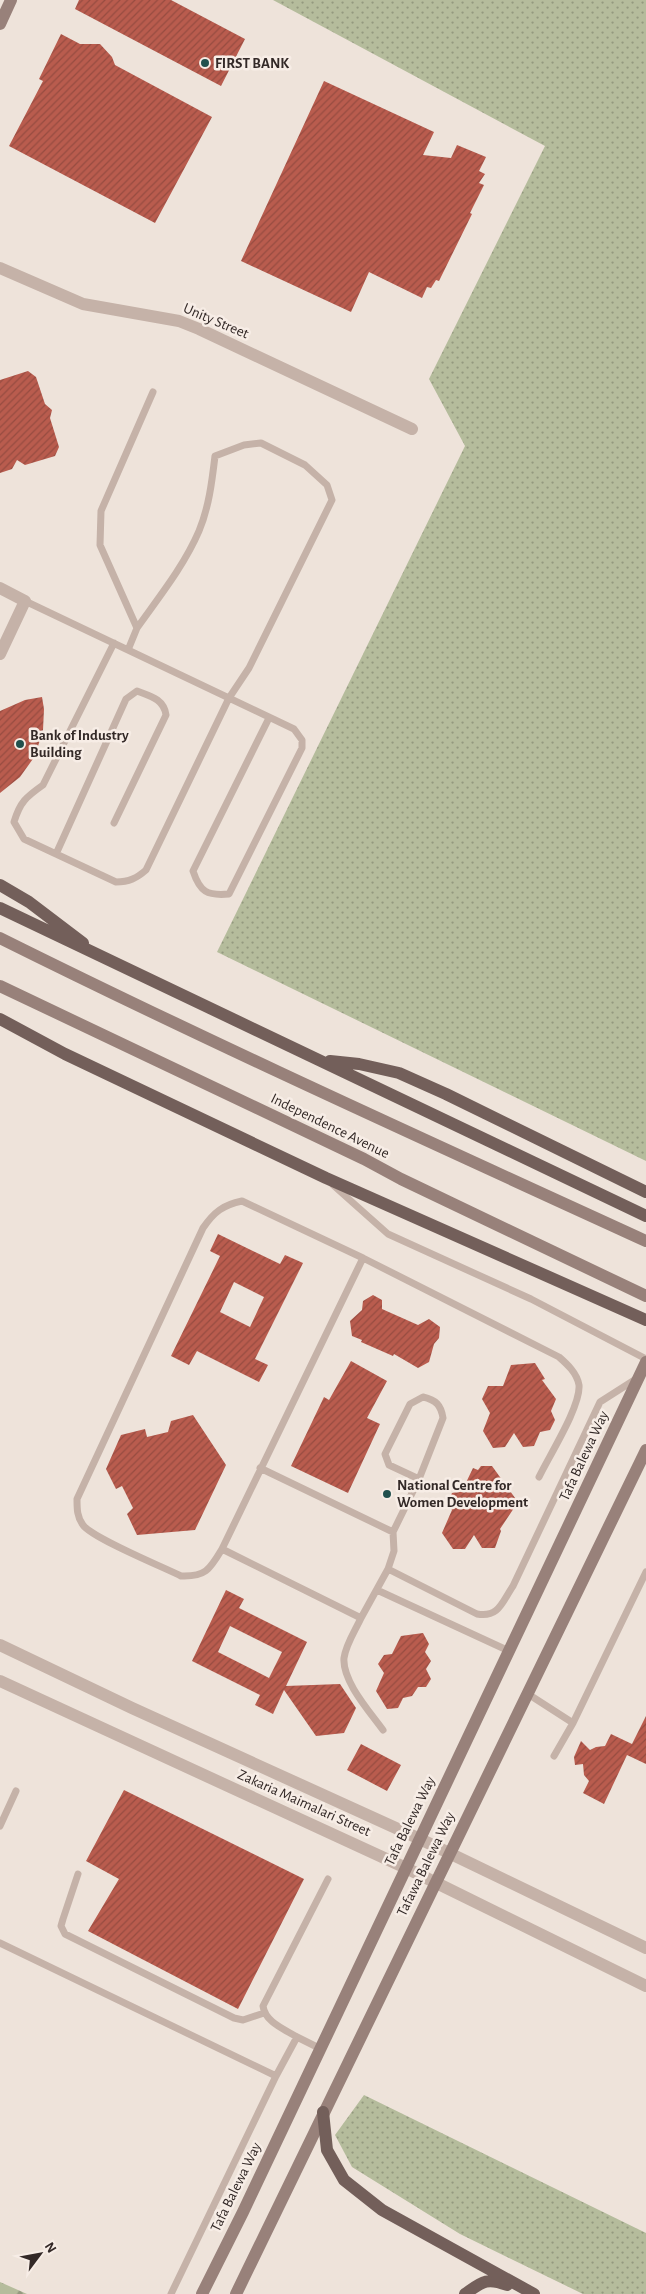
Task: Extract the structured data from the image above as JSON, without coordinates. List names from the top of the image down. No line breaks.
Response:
{"streets":{"main road":["Independence Avenue","Tafa Balewa Way","Tafawa Balewa Way"],"street":["Unity Street","Zakaria Maimalari Street"]},"crossings":[["Tafa Balewa Way","Zakaria Maimalari Street"],["Zakaria Maimalari Street","Tafawa Balewa Way"]],"places":["FIRST BANK","Bank of Industry Building","National Centre for Women Development"],"north":"top right"}
